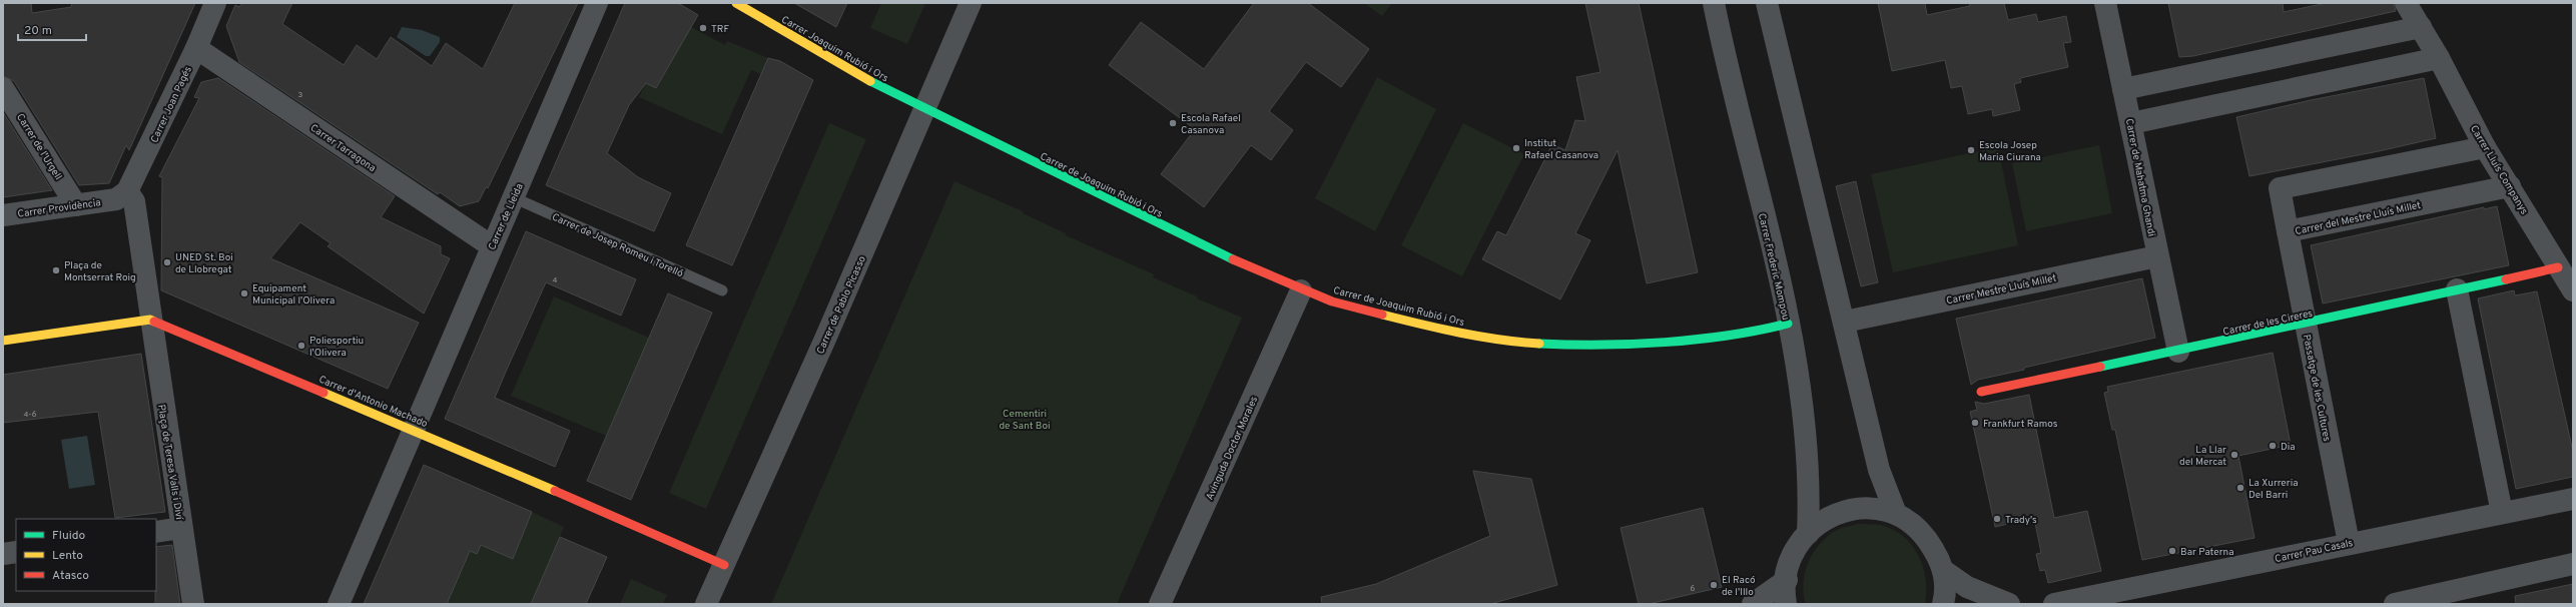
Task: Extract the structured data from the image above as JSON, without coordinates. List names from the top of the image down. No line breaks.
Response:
{"streets":{"street":["Carrer Joaquim Rubió i Ors","Carrer Joan Pagés","Carrer de l'Urgell","Carrer Tarragona","Carrer Lluís Companys","Carrer de Mahatma Ghandi","Carrer de Joaquim Rubió i Ors","Carrer Providència","Carrer de Lleida","Carrer del Mestre Lluís Millet","Carrer Frederic Mompou","Carrer Mestre Lluís Millet","Carrer de Pablo Picasso","Carrer de les Cireres","Passatge de les Cultures","Carrer d'Antonio Machado","Avinguda Doctor Morales","Plaça de Teresa Valls i Diví","Carrer Pau Casals"],"lane":["Carrer de Josep Romeu i Torelló"]},"crossings":[["Carrer Joaquim Rubió i Ors","Carrer de Joaquim Rubió i Ors"],["Carrer Joaquim Rubió i Ors","Carrer de Pablo Picasso"],["Carrer Joan Pagés","Carrer Tarragona"],["Carrer Joan Pagés","Carrer Providència"],["Carrer de l'Urgell","Carrer Providència"],["Carrer Tarragona","Carrer de Lleida"],["Carrer Lluís Companys","Carrer del Mestre Lluís Millet"],["Carrer Lluís Companys","Carrer de les Cireres"],["Carrer de Mahatma Ghandi","Carrer Mestre Lluís Millet"],["Carrer de Mahatma Ghandi","Carrer de les Cireres"],["Carrer de Joaquim Rubió i Ors","Carrer Frederic Mompou"],["Carrer de Joaquim Rubió i Ors","Carrer de Pablo Picasso"],["Carrer de Joaquim Rubió i Ors","Avinguda Doctor Morales"],["Carrer de Lleida","Carrer de Josep Romeu i Torelló"],["Carrer de Lleida","Carrer d'Antonio Machado"],["Carrer del Mestre Lluís Millet","Passatge de les Cultures"],["Carrer de Pablo Picasso","Carrer d'Antonio Machado"],["Carrer de les Cireres","Passatge de les Cultures"],["Passatge de les Cultures","Carrer Pau Casals"],["Carrer d'Antonio Machado","Plaça de Teresa Valls i Diví"]],"parks":["Cementiri de Sant Boi"],"places":["TRF","Escola Rafael Casanova","Institut Rafael Casanova","Escola Josep Maria Ciurana","UNED St. Boi de Llobregat","Plaça de Montserrat Roig","Equipament Municipal l'Olivera","Poliesportiu l'Olivera","Frankfurt Ramos","Dia","La Llar del Mercat","La Xurreria Del Barri","Trady's","Bar Paterna","El Racó de l'Illo"],"house_numbers":["3","4","4-6","6"],"legend":["Fluido","Lento","Atasco"],"scale_bar":"20 m"}
